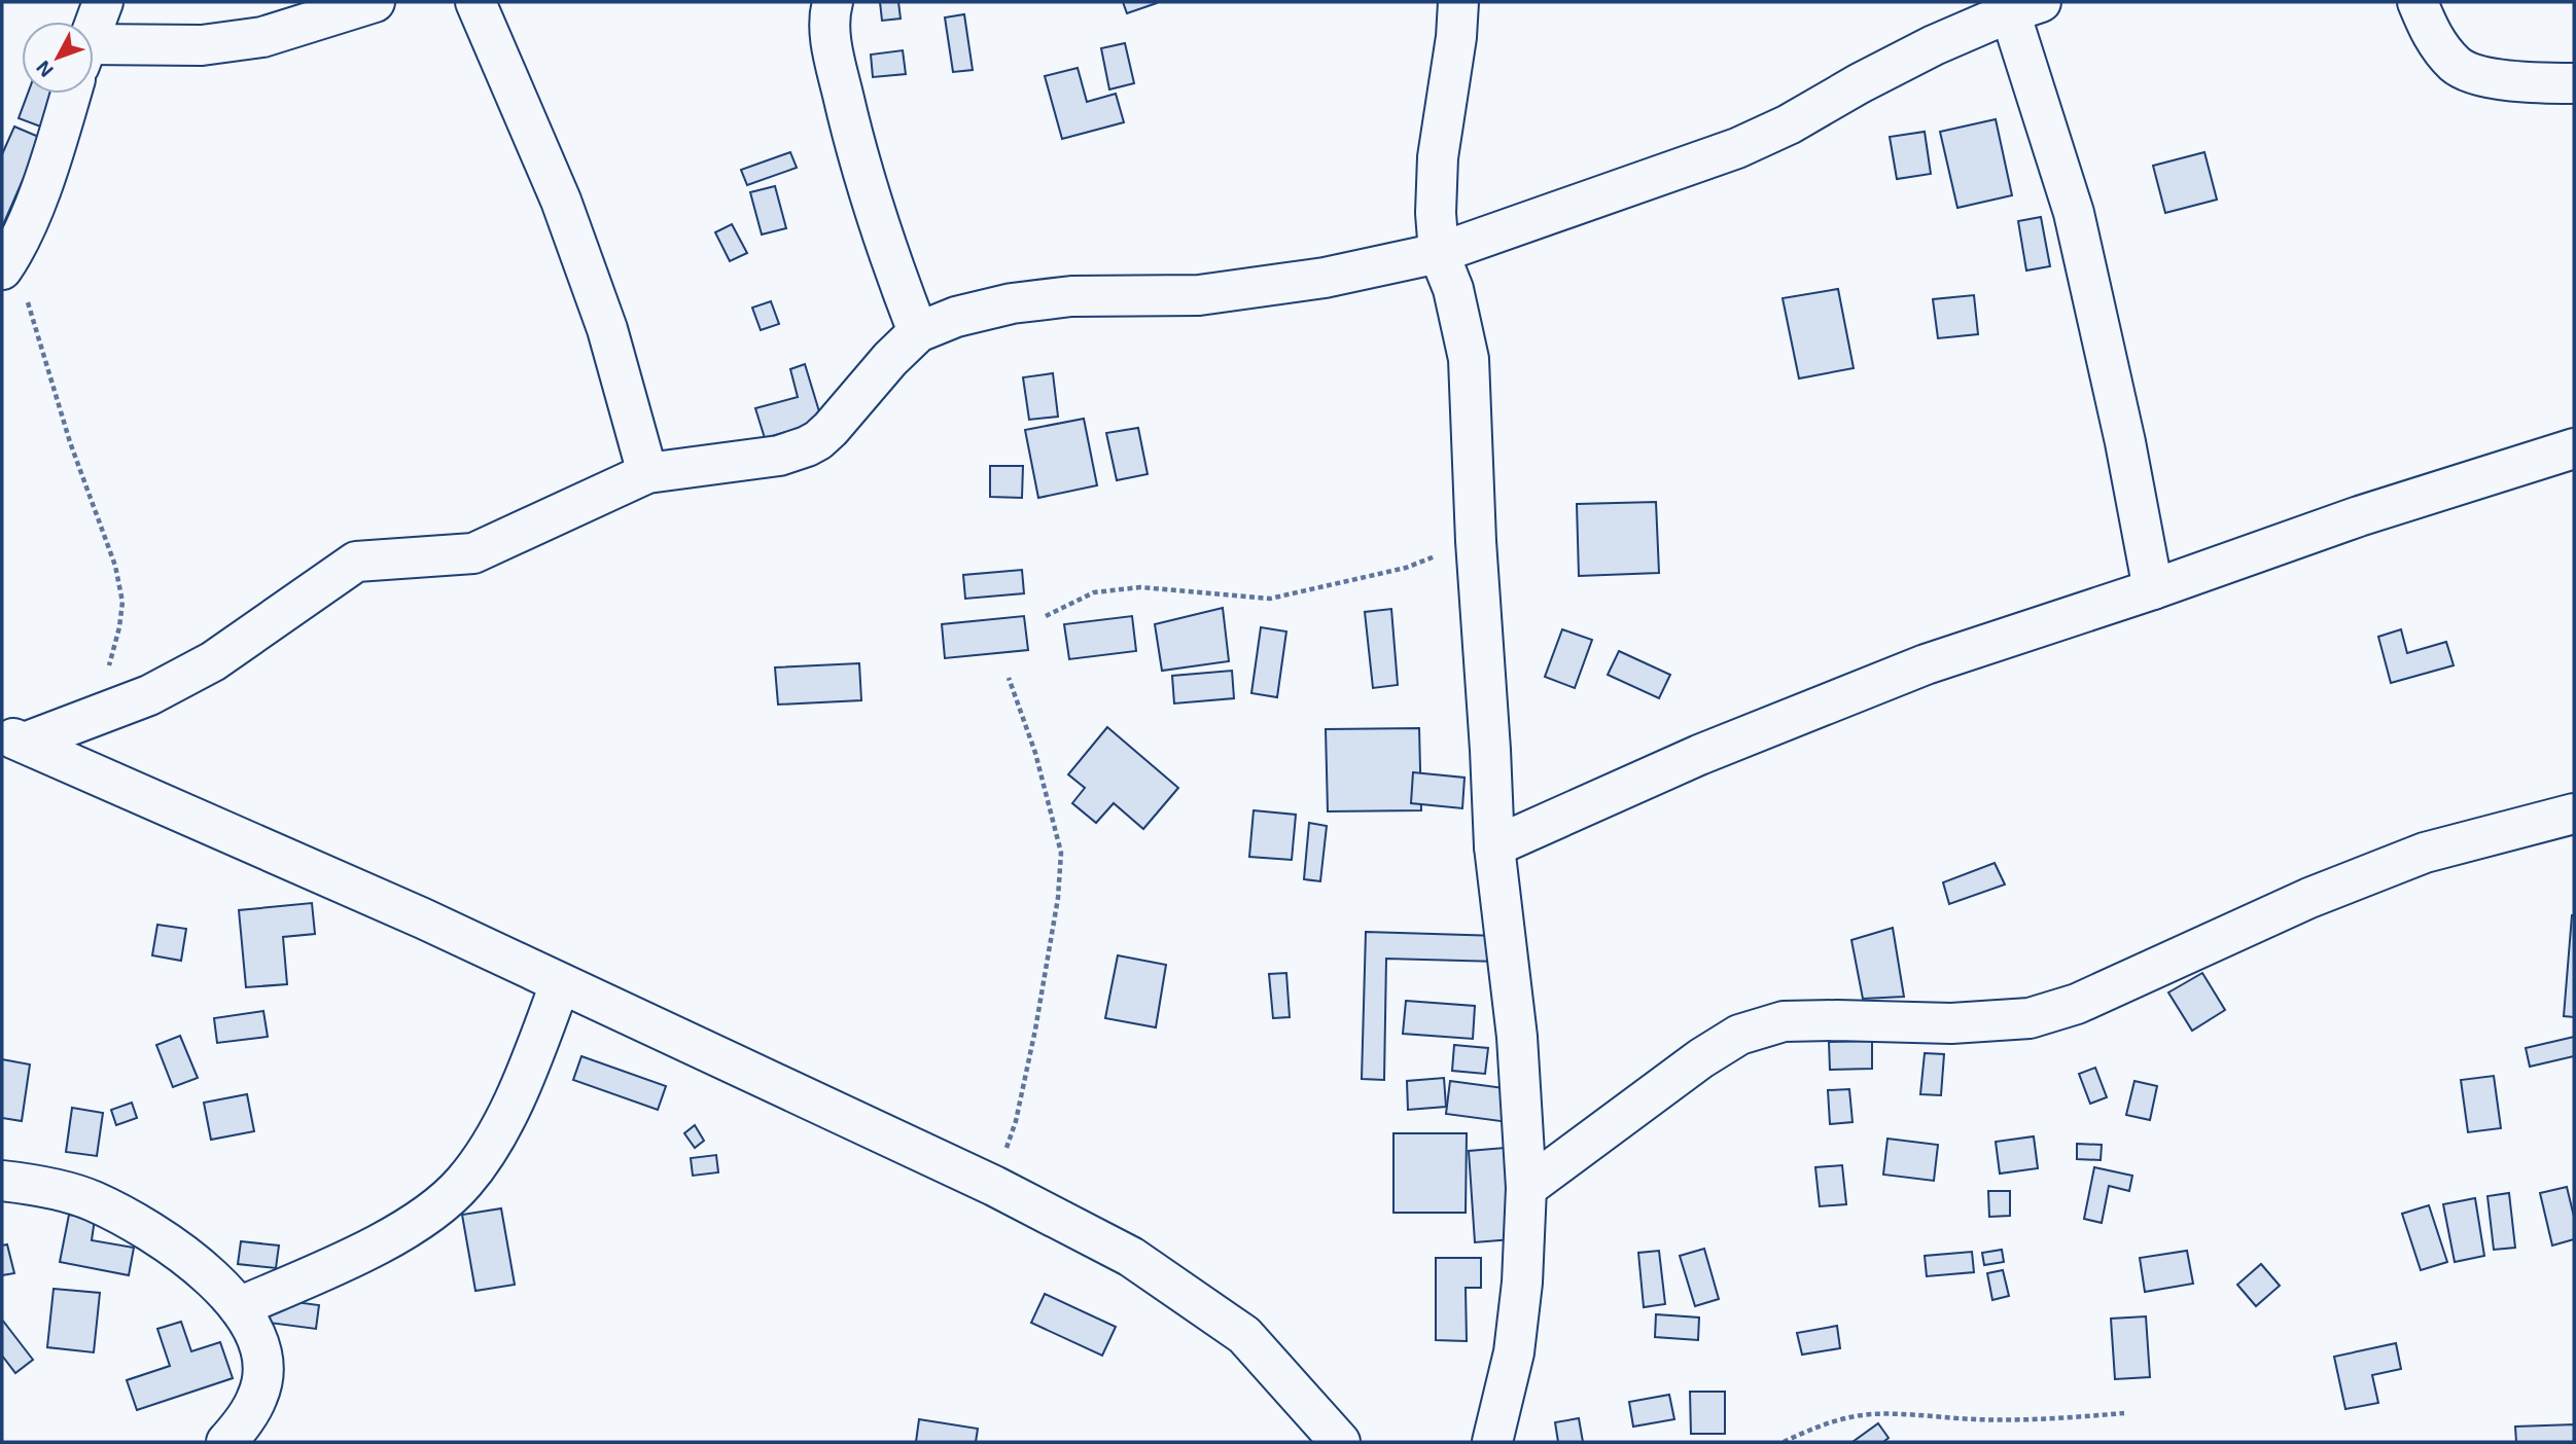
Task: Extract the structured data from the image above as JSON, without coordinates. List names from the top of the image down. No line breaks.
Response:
{"north":"bottom left"}
